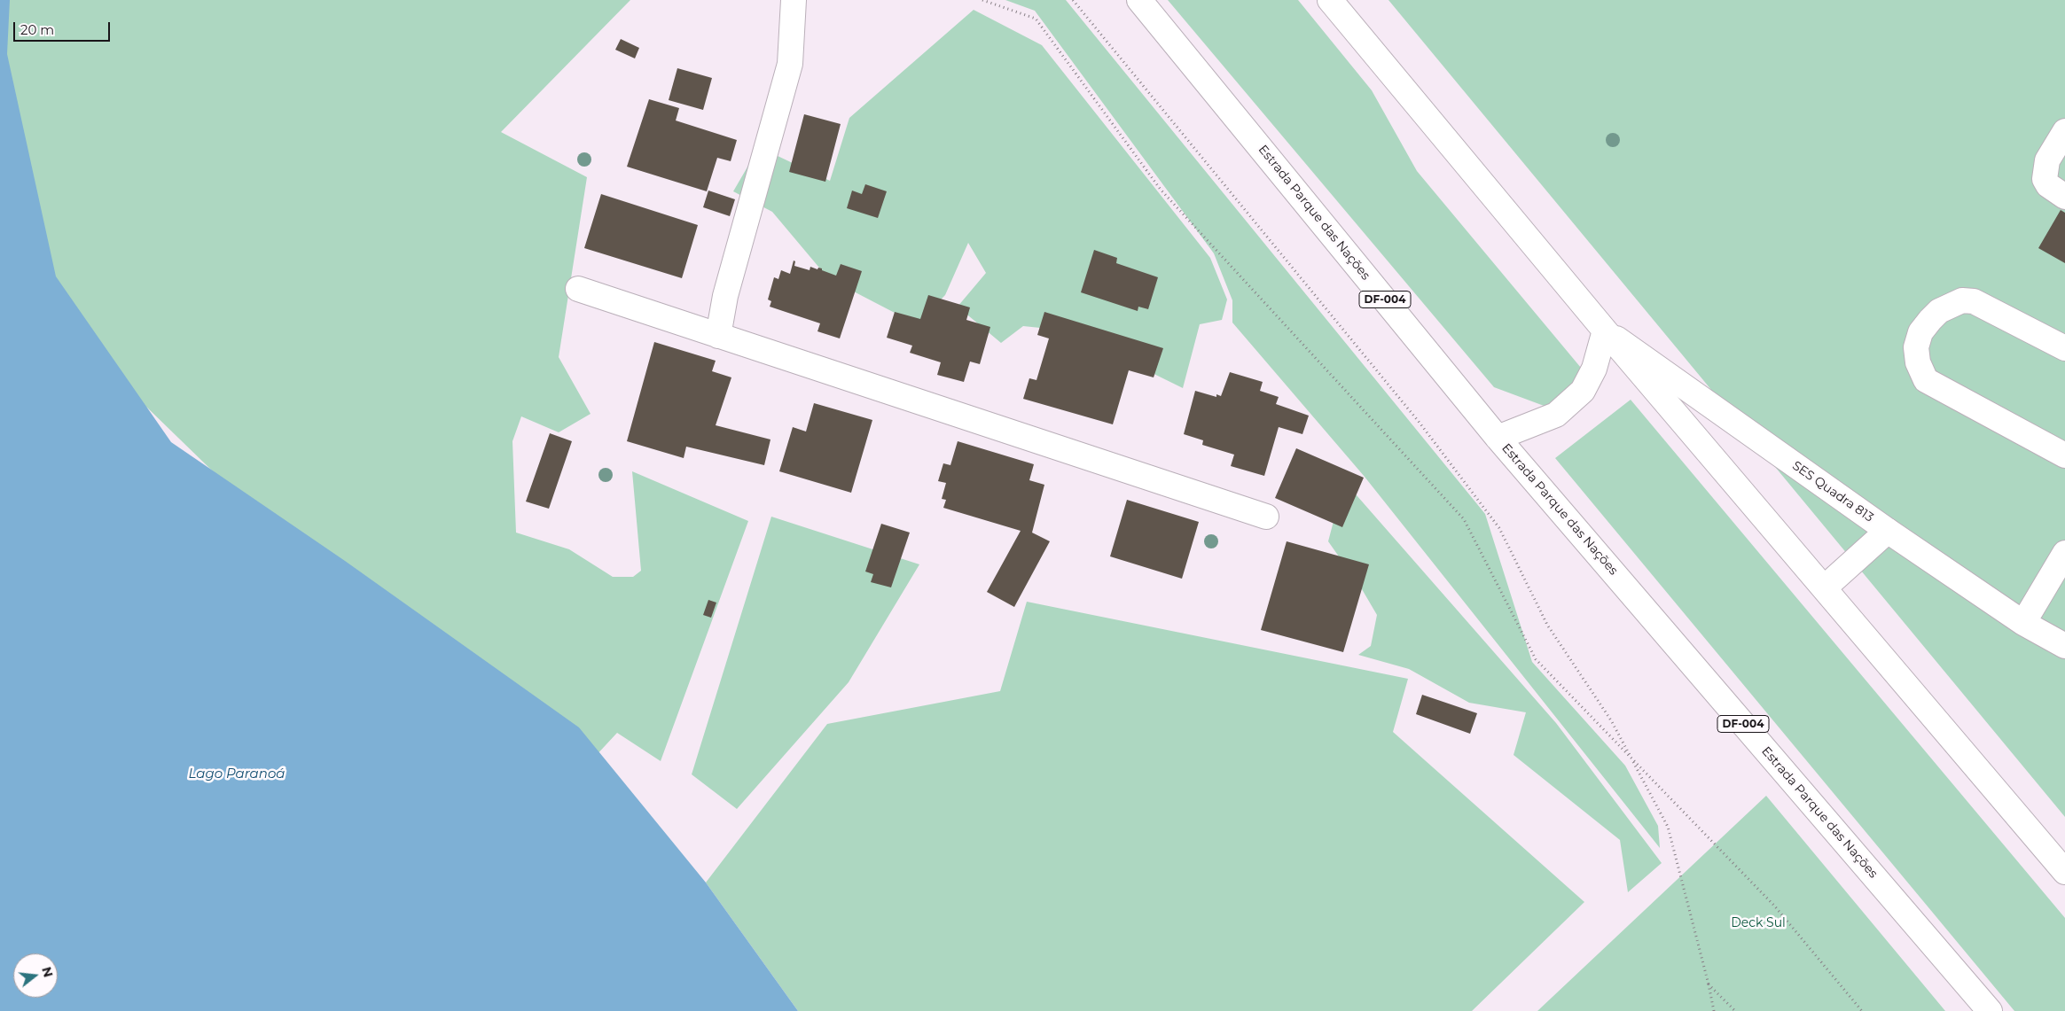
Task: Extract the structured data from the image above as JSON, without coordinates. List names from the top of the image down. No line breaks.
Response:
{"streets":{"main road":["Estrada Parque das Nações","DF-004","SES Quadra 813"]},"water":["Lago Paranoá"],"parks":["Deck Sul"],"scale_bar":"20 m","north":"right"}
